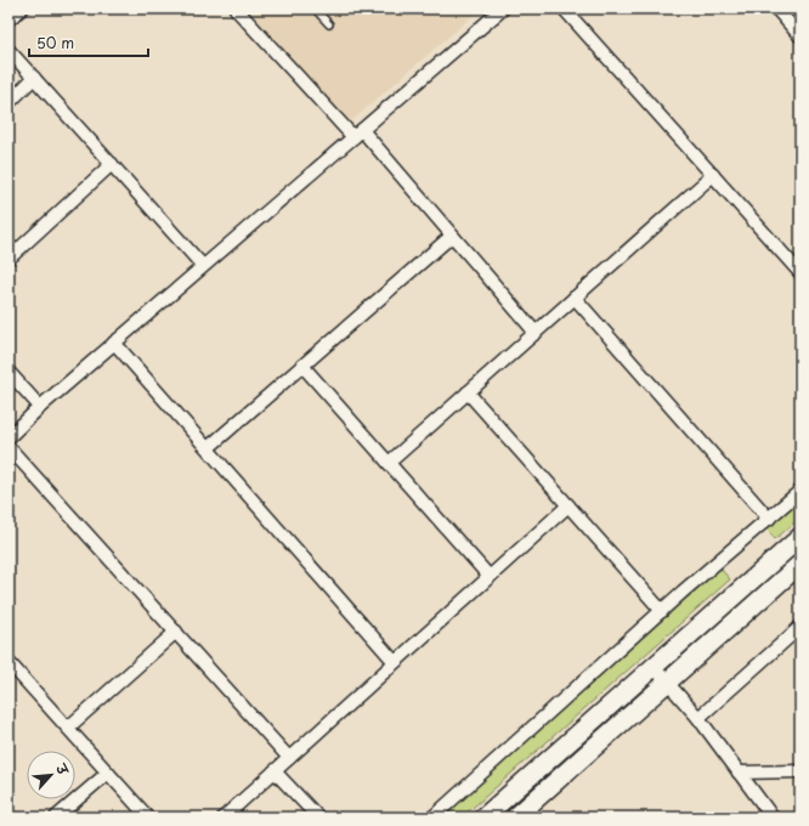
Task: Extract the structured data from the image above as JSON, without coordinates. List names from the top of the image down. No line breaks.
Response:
{"scale_bar":"50 m","north":"top right"}
